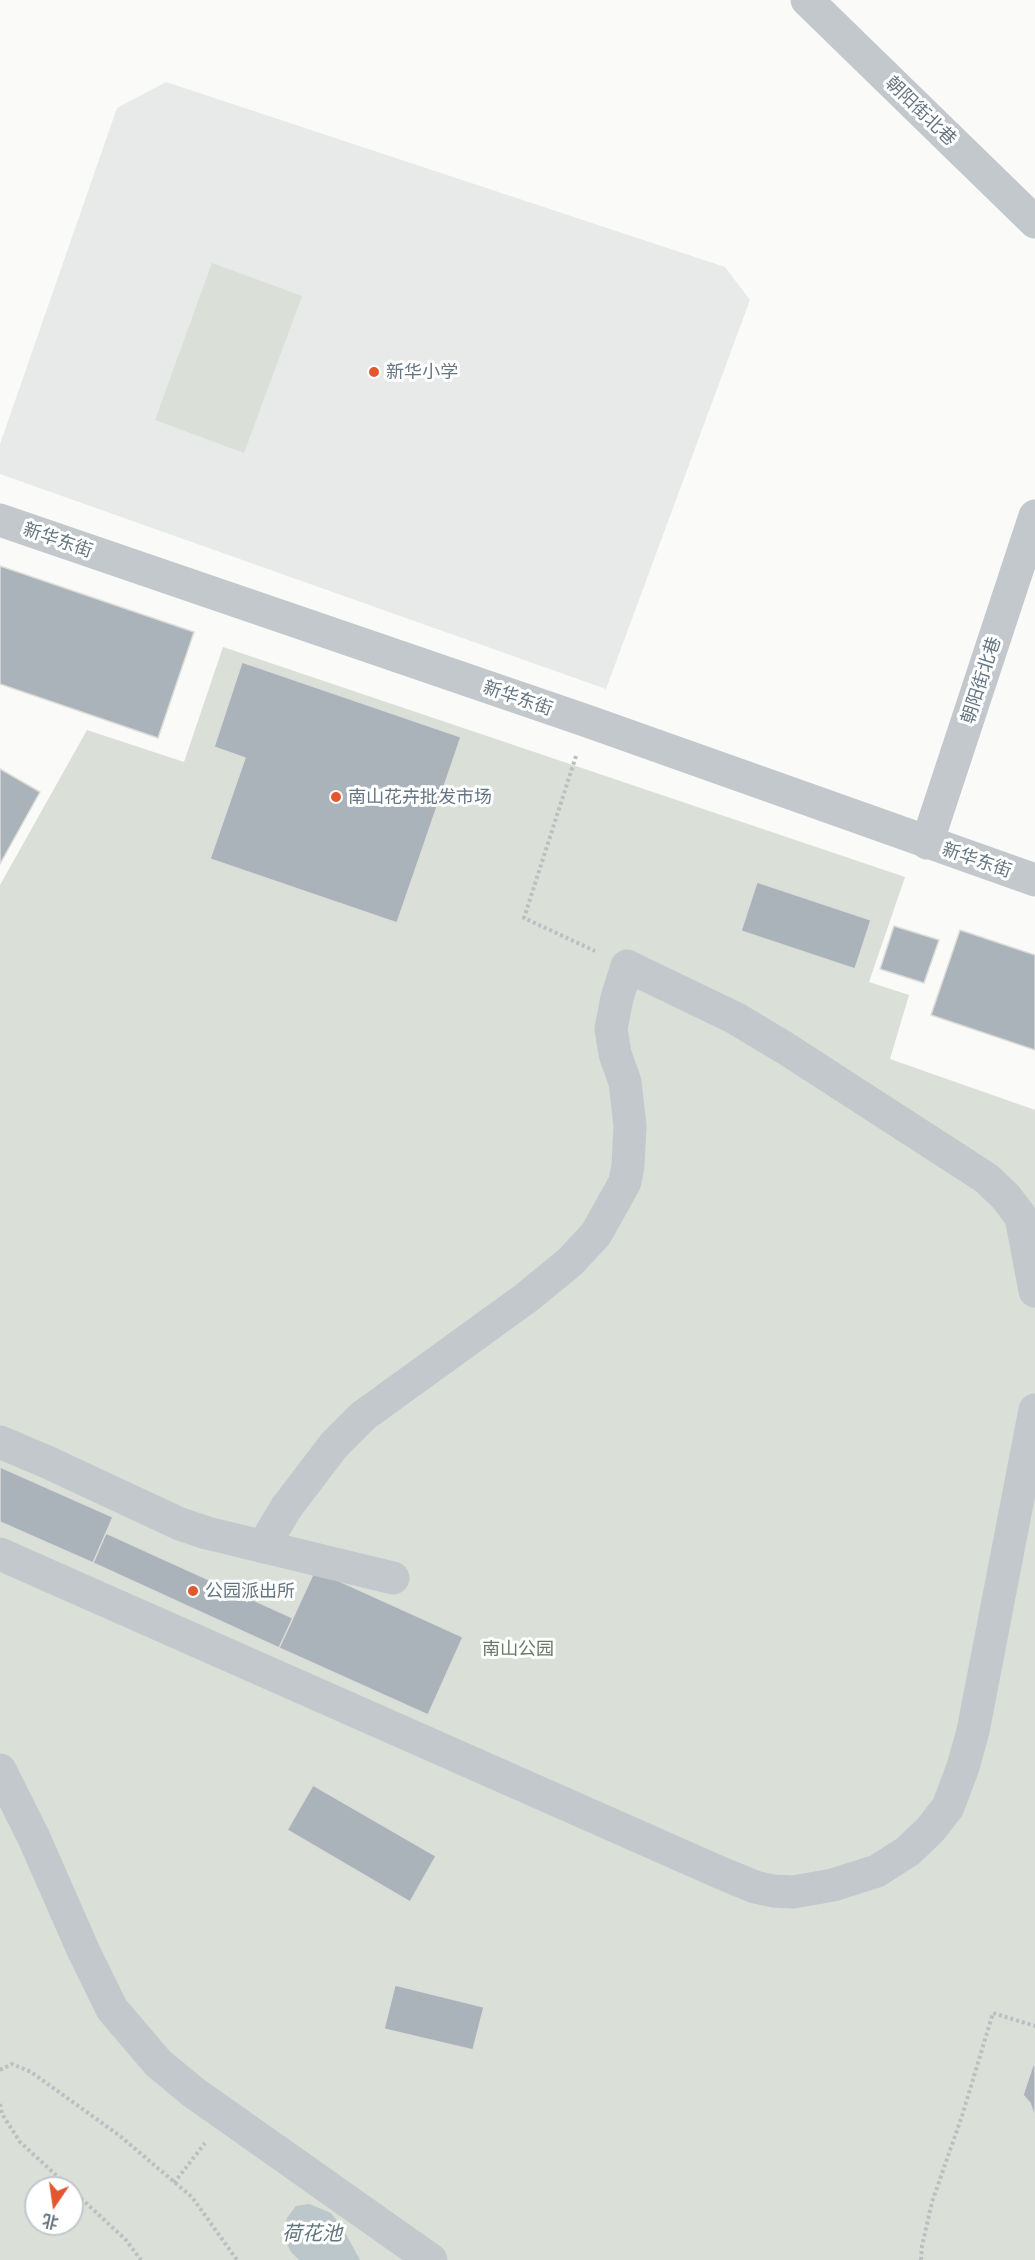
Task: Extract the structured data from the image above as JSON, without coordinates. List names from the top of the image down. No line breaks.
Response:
{"streets":{"street":["朝阳街北巷","新华东街"]},"crossings":[["朝阳街北巷","新华东街"]],"water":["荷花池"],"parks":["南山公园"],"places":["新华小学","南山花卉批发市场","公园派出所"],"north":"bottom"}
